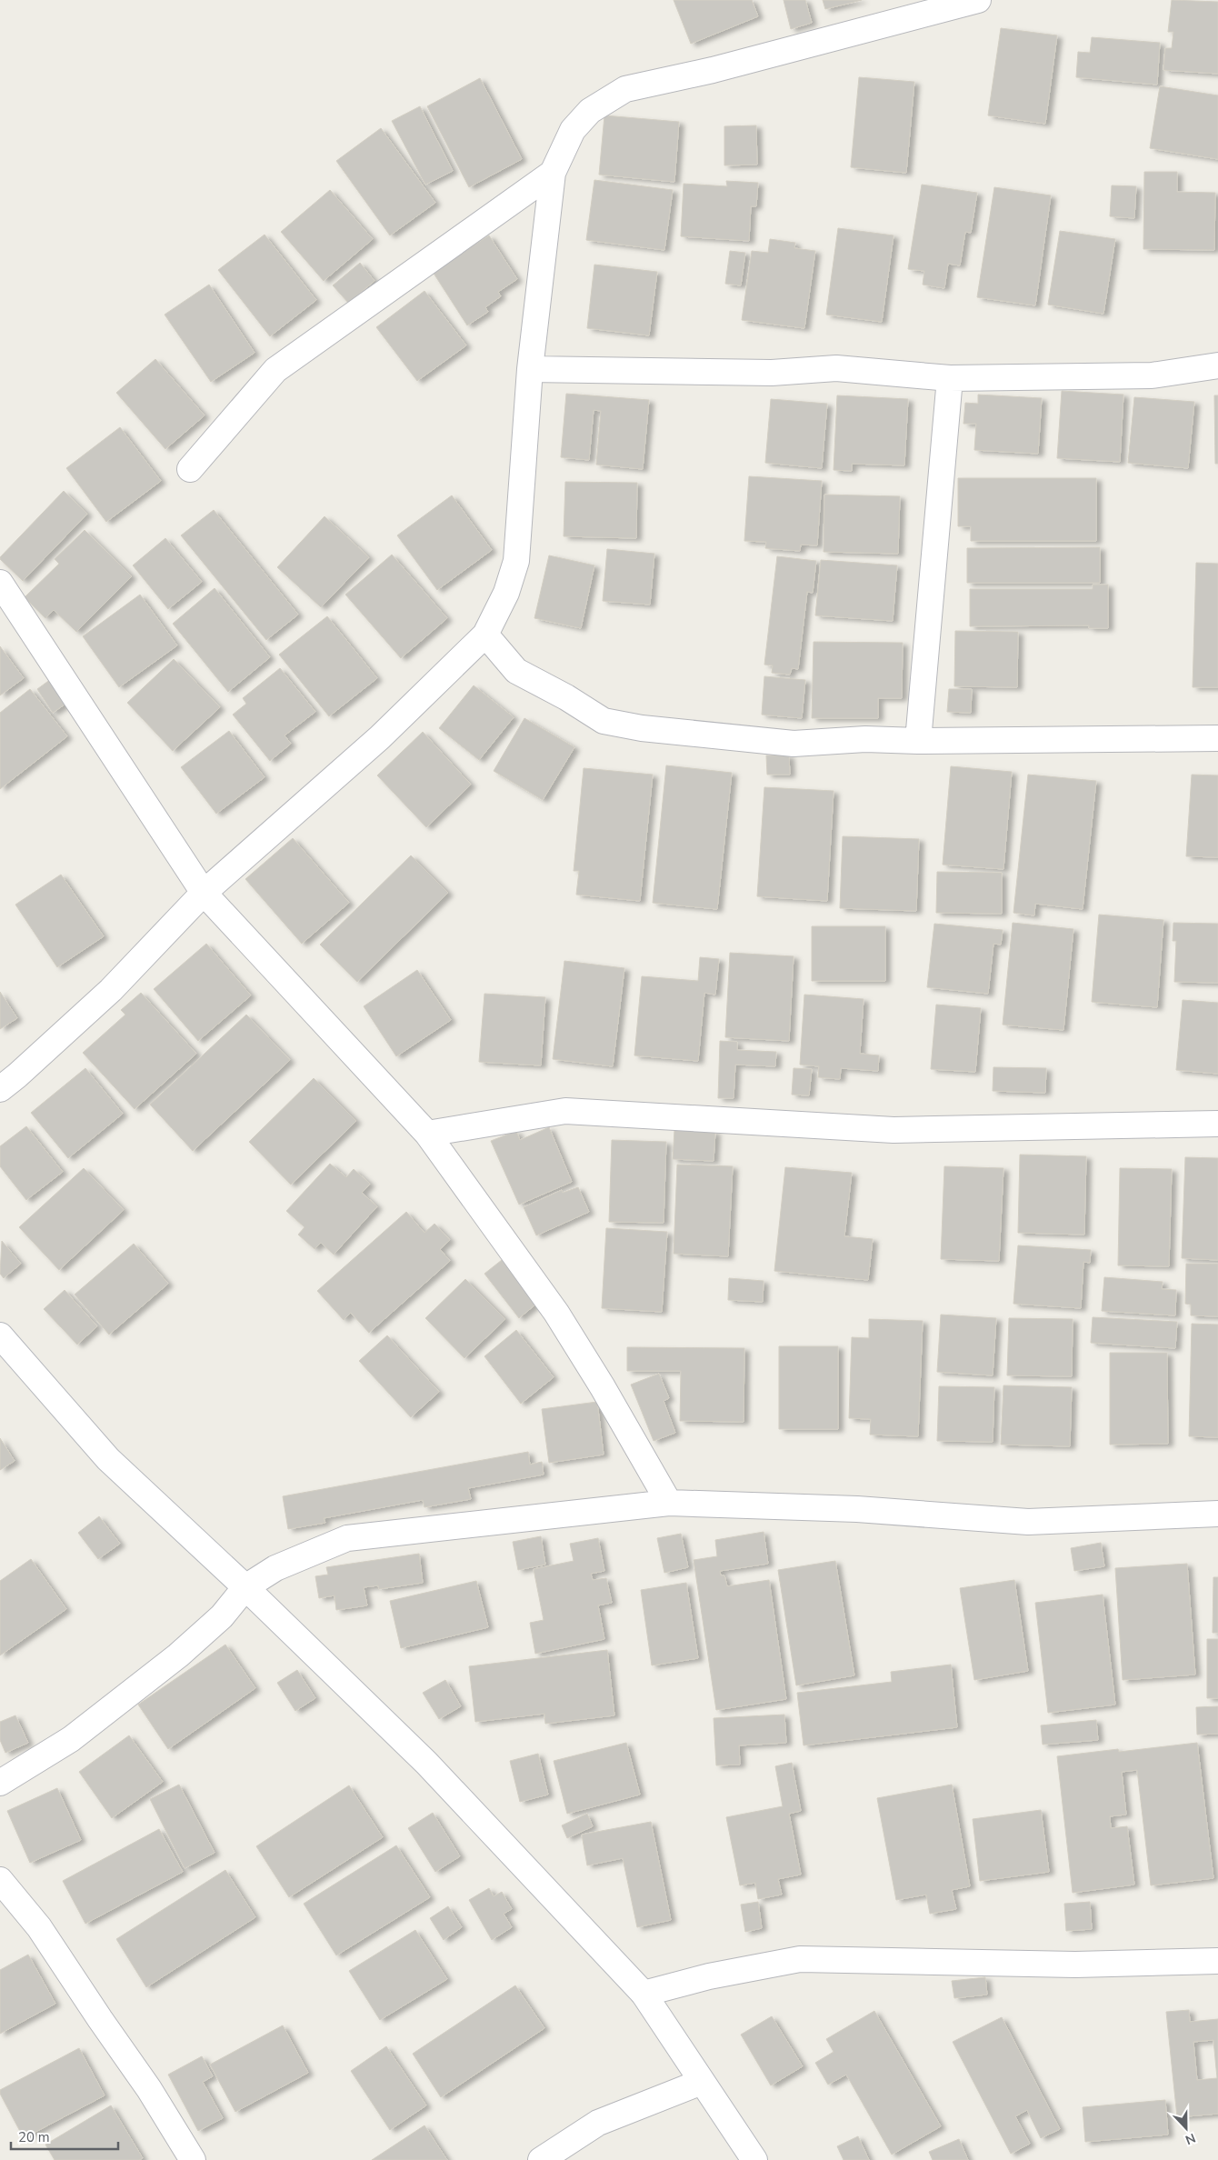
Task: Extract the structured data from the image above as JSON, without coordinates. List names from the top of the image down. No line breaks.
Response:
{"scale_bar":"20 m","north":"bottom"}
